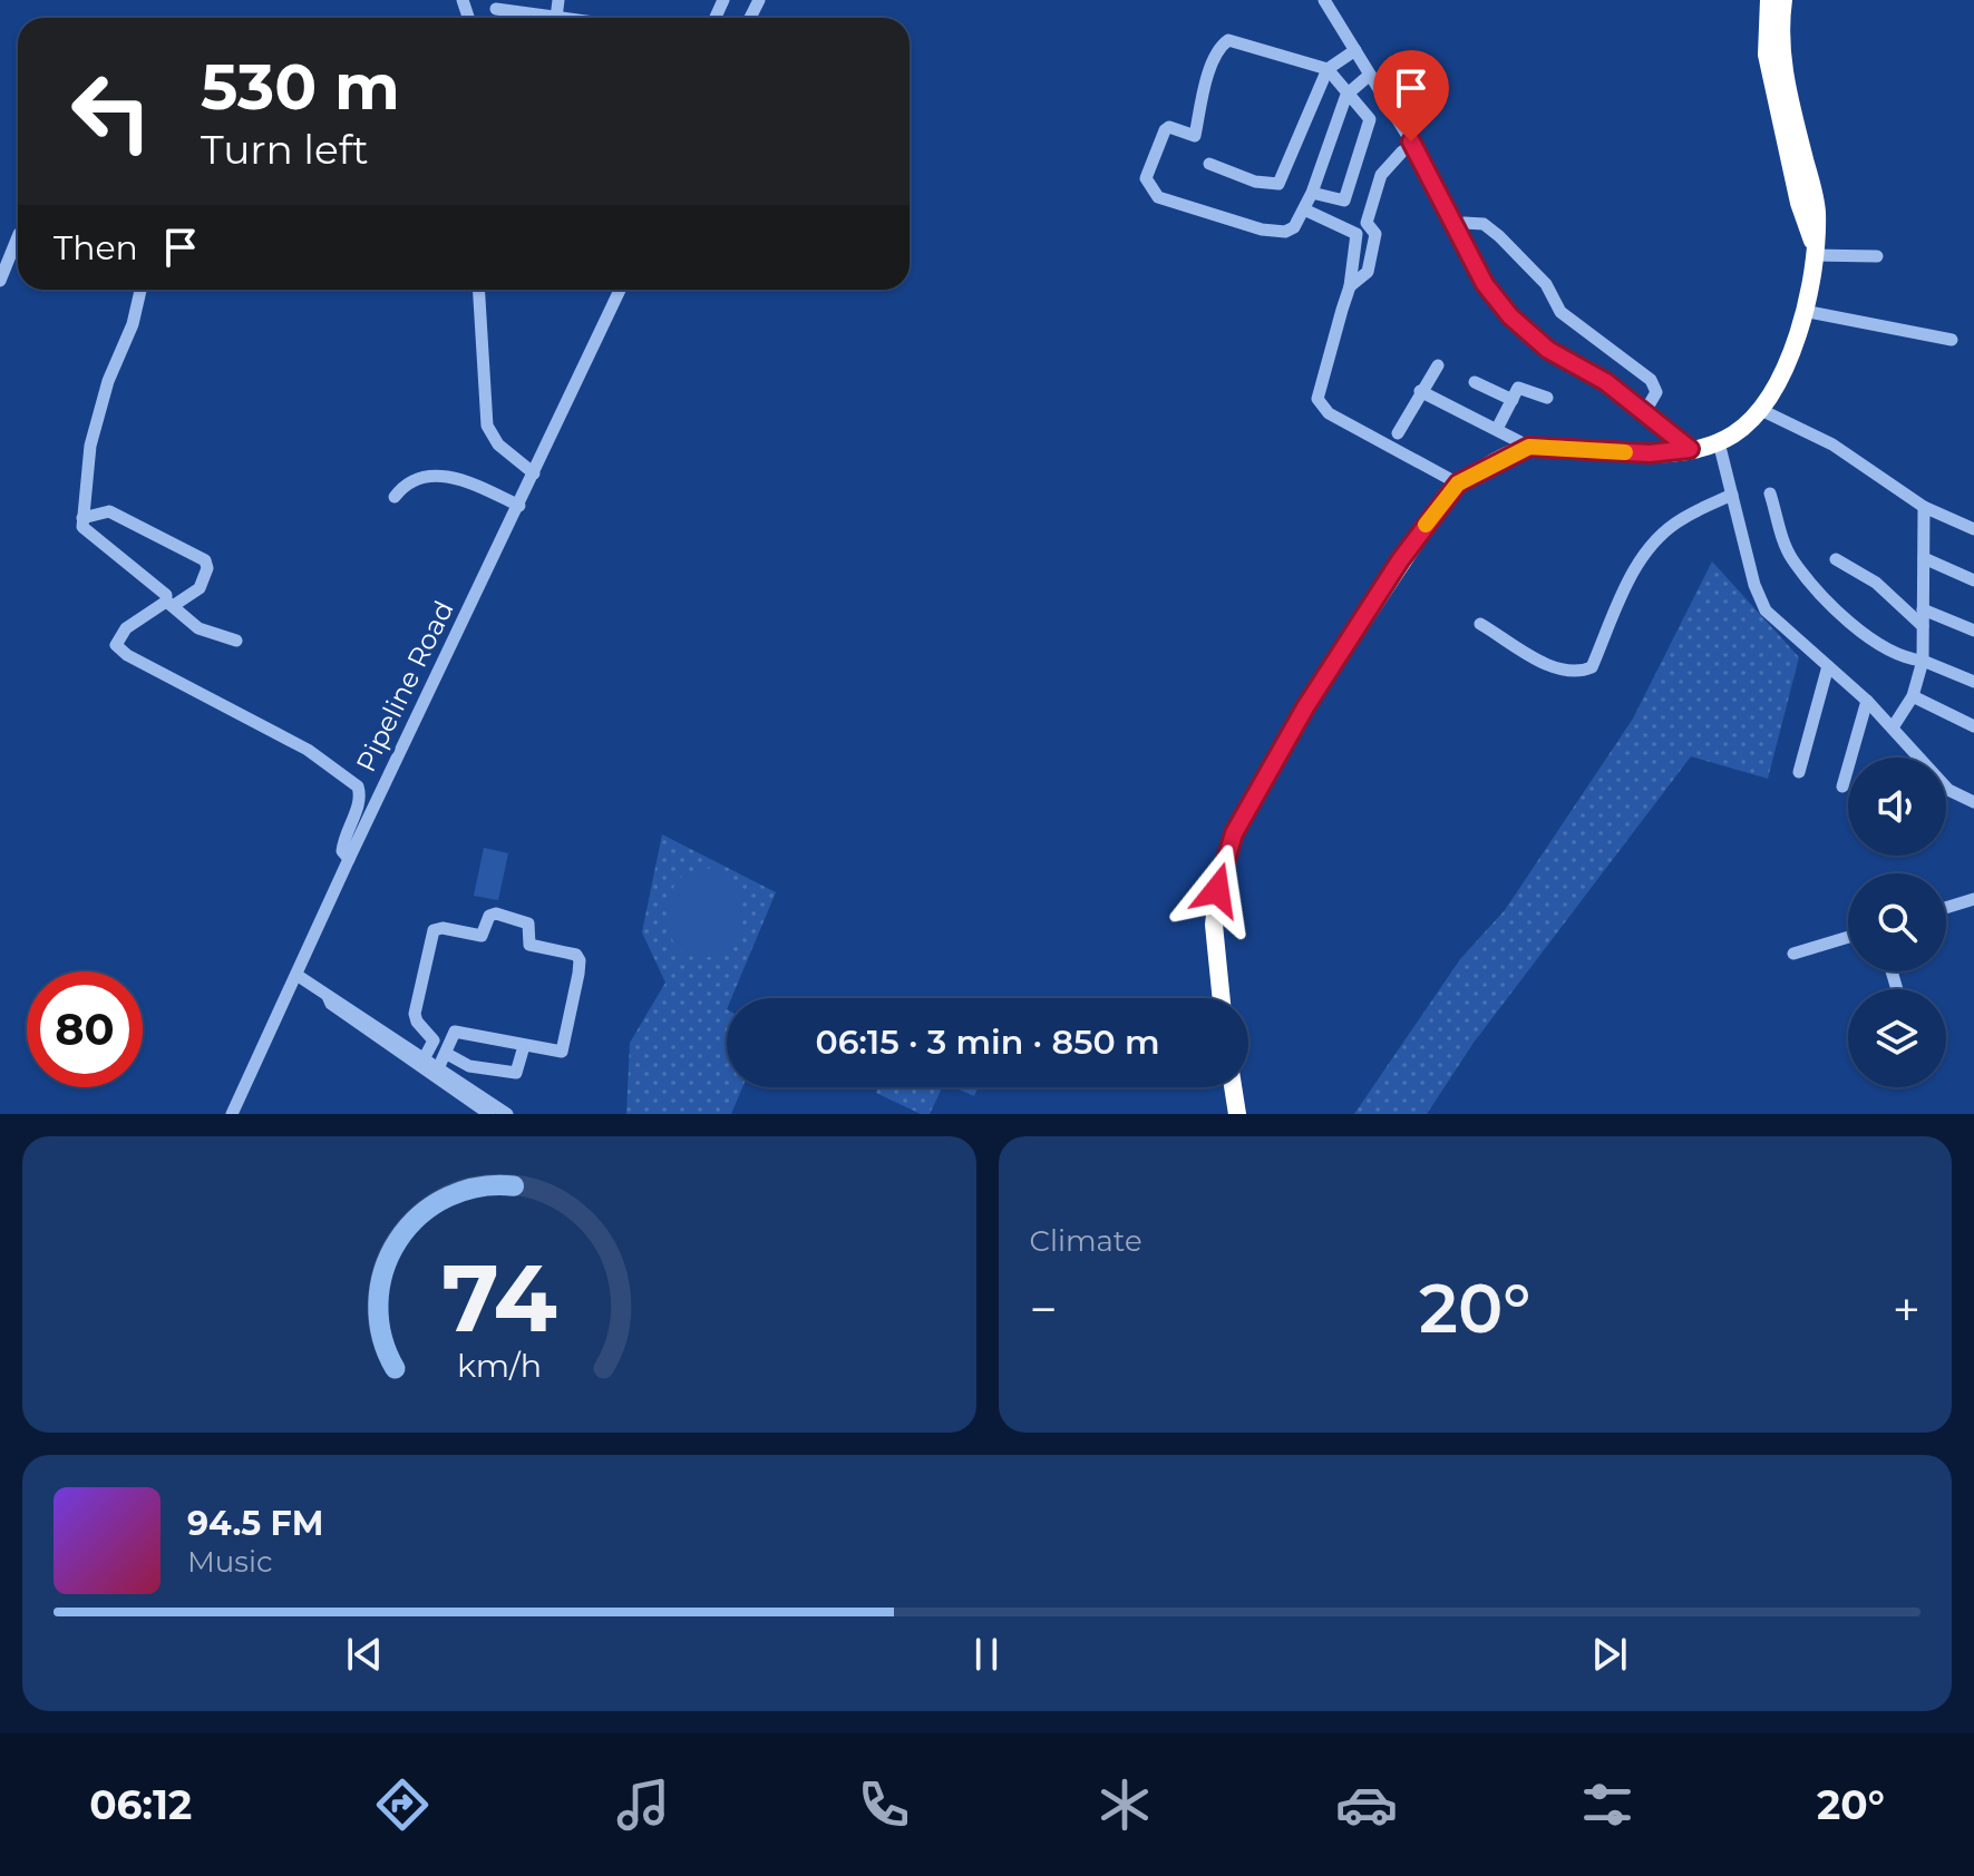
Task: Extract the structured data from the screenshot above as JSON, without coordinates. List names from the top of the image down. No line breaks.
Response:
{"streets":{"street":["Pipeline Road"]},"page":{"turn":["530 m","Turn left"],"then":"Then","limit":"80","trip":"06:15 · 3 min · 850 m","tile":"Climate","heat":["−","20°","+"],"song":["94.5 FM","Music"],"tabs":["06:12","20°"],"gauge":["74","km/h"]}}
